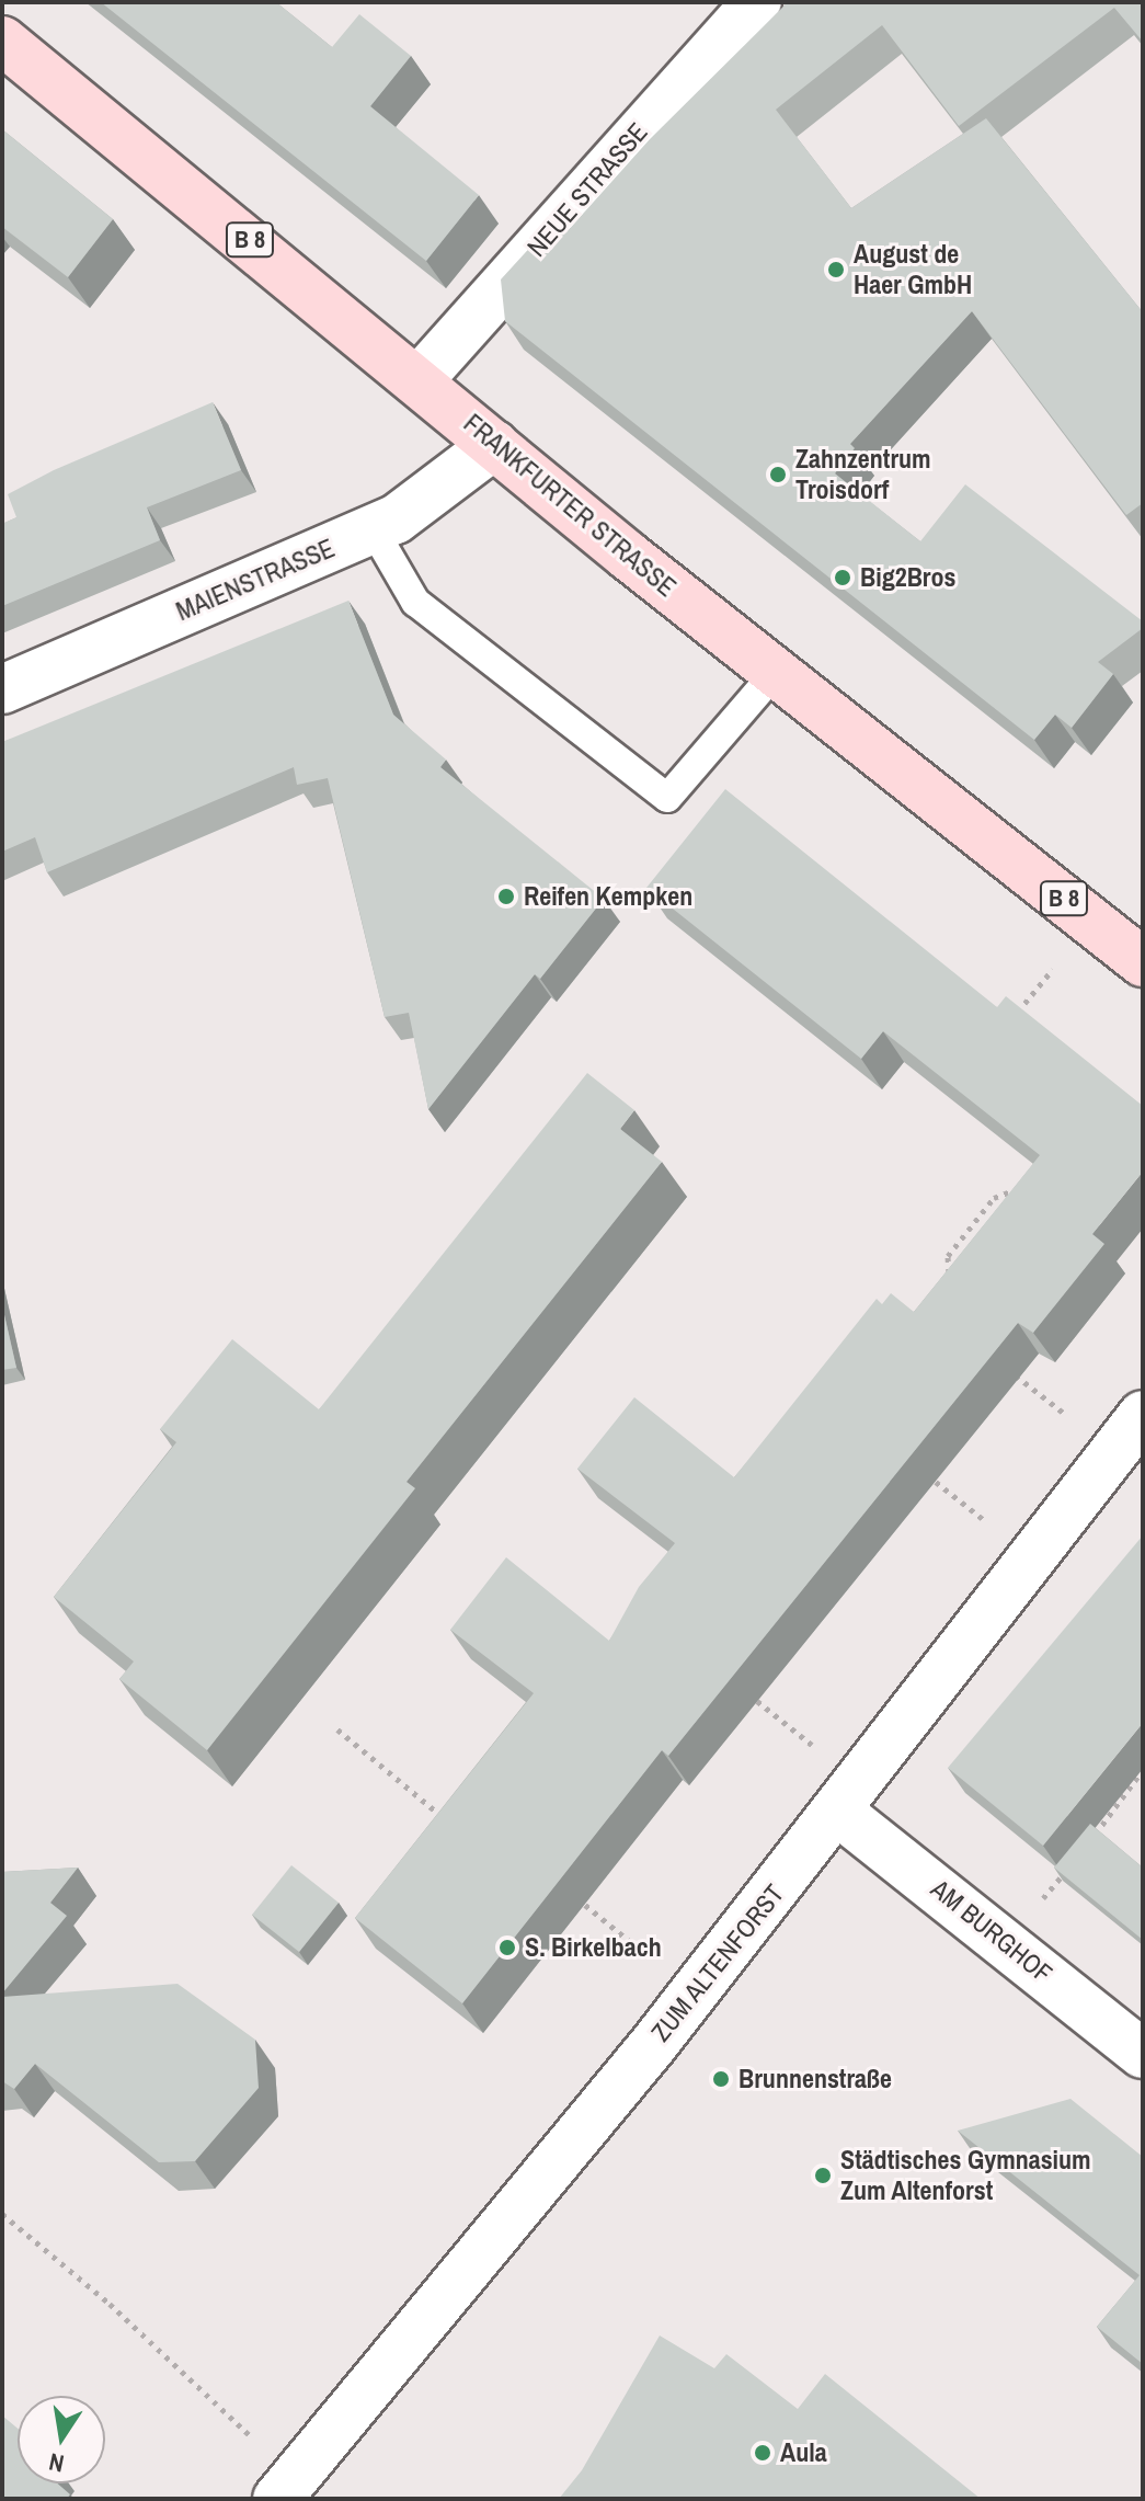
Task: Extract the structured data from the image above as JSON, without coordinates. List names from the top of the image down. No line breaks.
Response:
{"streets":{"main road":["B 8","FRANKFURTER STRASSE"],"street":["NEUE STRASSE","MAIENSTRASSE","AM BURGHOF","ZUM ALTENFORST"]},"crossings":[["NEUE STRASSE","FRANKFURTER STRASSE"],["FRANKFURTER STRASSE","MAIENSTRASSE"],["AM BURGHOF","ZUM ALTENFORST"]],"places":["August de Haer GmbH","Zahnzentrum Troisdorf","Big2Bros","Reifen Kempken","S. Birkelbach","Brunnenstraße","Städtisches Gymnasium Zum Altenforst","Aula"],"north":"bottom"}
